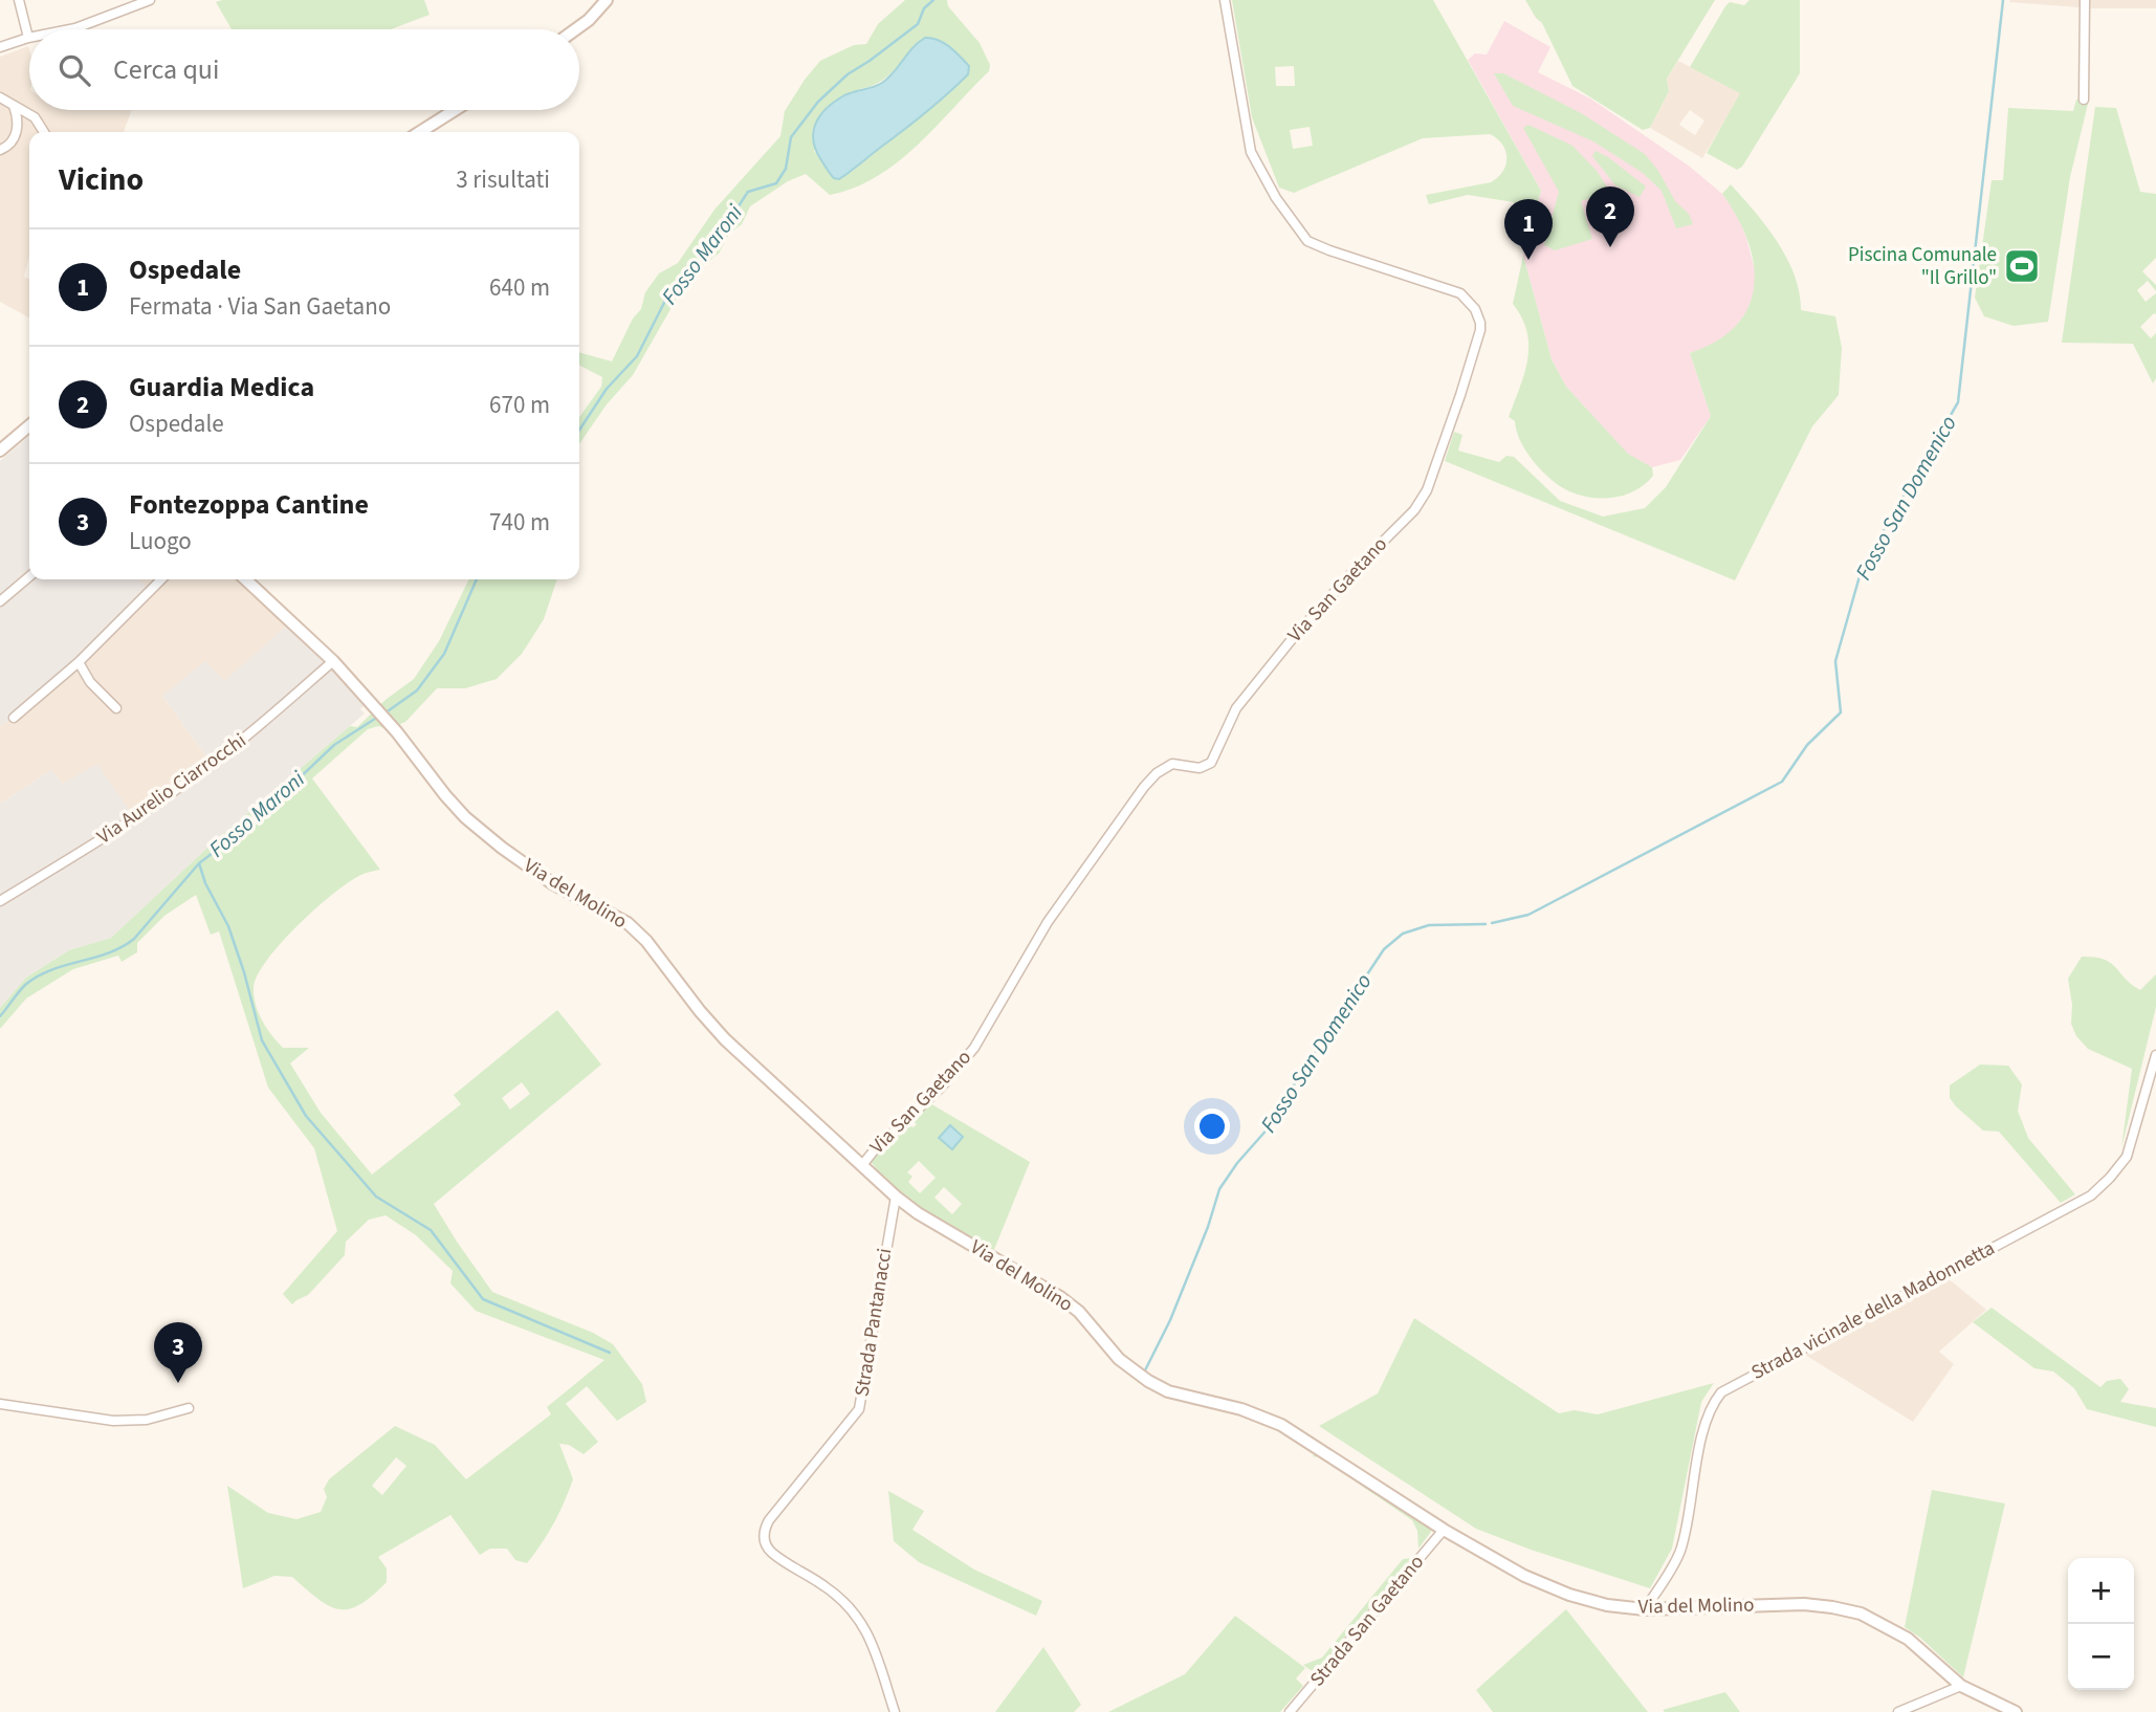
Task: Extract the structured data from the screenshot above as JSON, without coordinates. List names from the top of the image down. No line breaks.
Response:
{"streets":{"street":["Via San Gaetano","Via Aurelio Ciarrocchi","Via del Molino","Strada vicinale della Madonnetta","Strada Pantanacci","Strada San Gaetano"]},"crossings":[["Via San Gaetano","Via del Molino"],["Via Aurelio Ciarrocchi","Via del Molino"],["Via del Molino","Strada vicinale della Madonnetta"],["Via del Molino","Strada Pantanacci"],["Via del Molino","Strada San Gaetano"]],"water":["Fosso Maroni","Fosso San Domenico"],"places":{"sports":["Piscina Comunale \"Il Grillo\""]},"page":{"search":"Cerca qui","heading":["Vicino","3 risultati"],"pins":["2","1","3"],"list":[{"mark":"1","name":"Ospedale","note":"Fermata · Via San Gaetano","value":"640 m"},{"mark":"2","name":"Guardia Medica","note":"Ospedale","value":"670 m"},{"mark":"3","name":"Fontezoppa Cantine","note":"Luogo","value":"740 m"}],"map_buttons":["+","−"]}}
